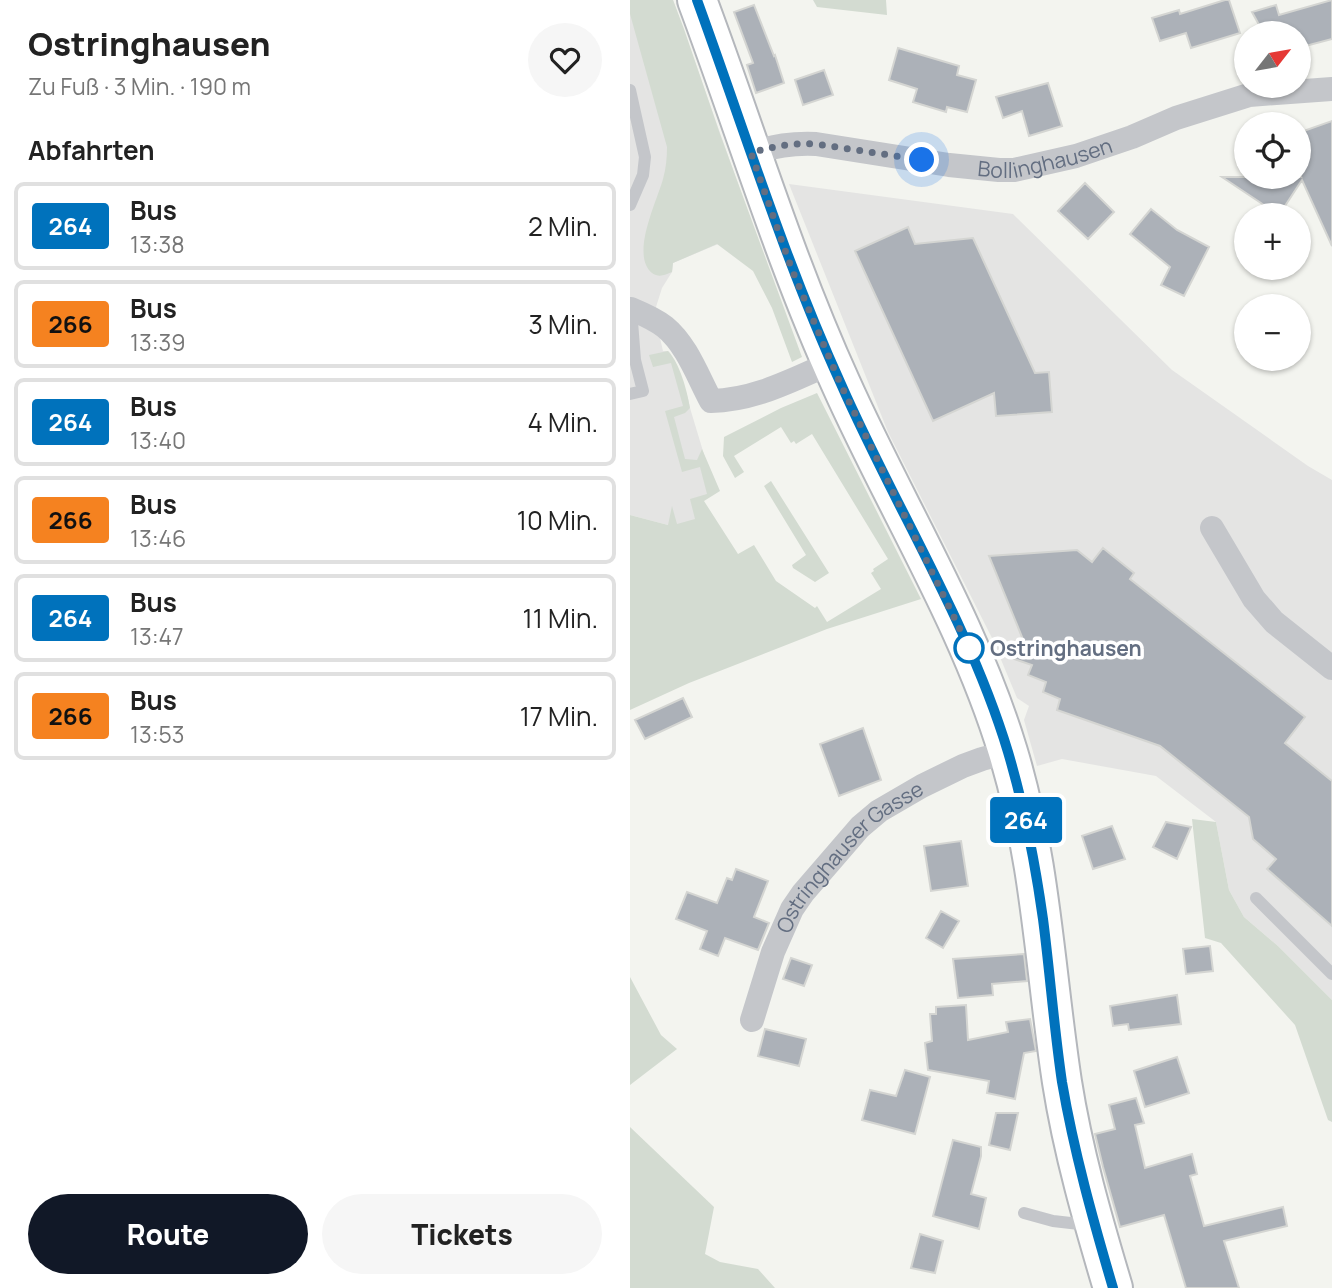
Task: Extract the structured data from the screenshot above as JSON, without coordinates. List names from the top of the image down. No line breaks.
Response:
{"streets":{"street":["Bollinghausen","Ostringhauser Gasse"]},"places":["Ostringhausen"],"lines":["bus line 264"],"north":"top right","page":{"heading":[["Ostringhausen","Zu Fuß · 3 Min. · 190 m"],"Abfahrten"],"on_map":"264","map_buttons":["+","−"],"list":[{"mark":"264","name":"Bus","note":"13:38","value":"2 Min."},{"mark":"266","name":"Bus","note":"13:39","value":"3 Min."},{"mark":"264","name":"Bus","note":"13:40","value":"4 Min."},{"mark":"266","name":"Bus","note":"13:46","value":"10 Min."},{"mark":"264","name":"Bus","note":"13:47","value":"11 Min."},{"mark":"266","name":"Bus","note":"13:53","value":"17 Min."}],"buttons":["Route","Tickets"]}}
